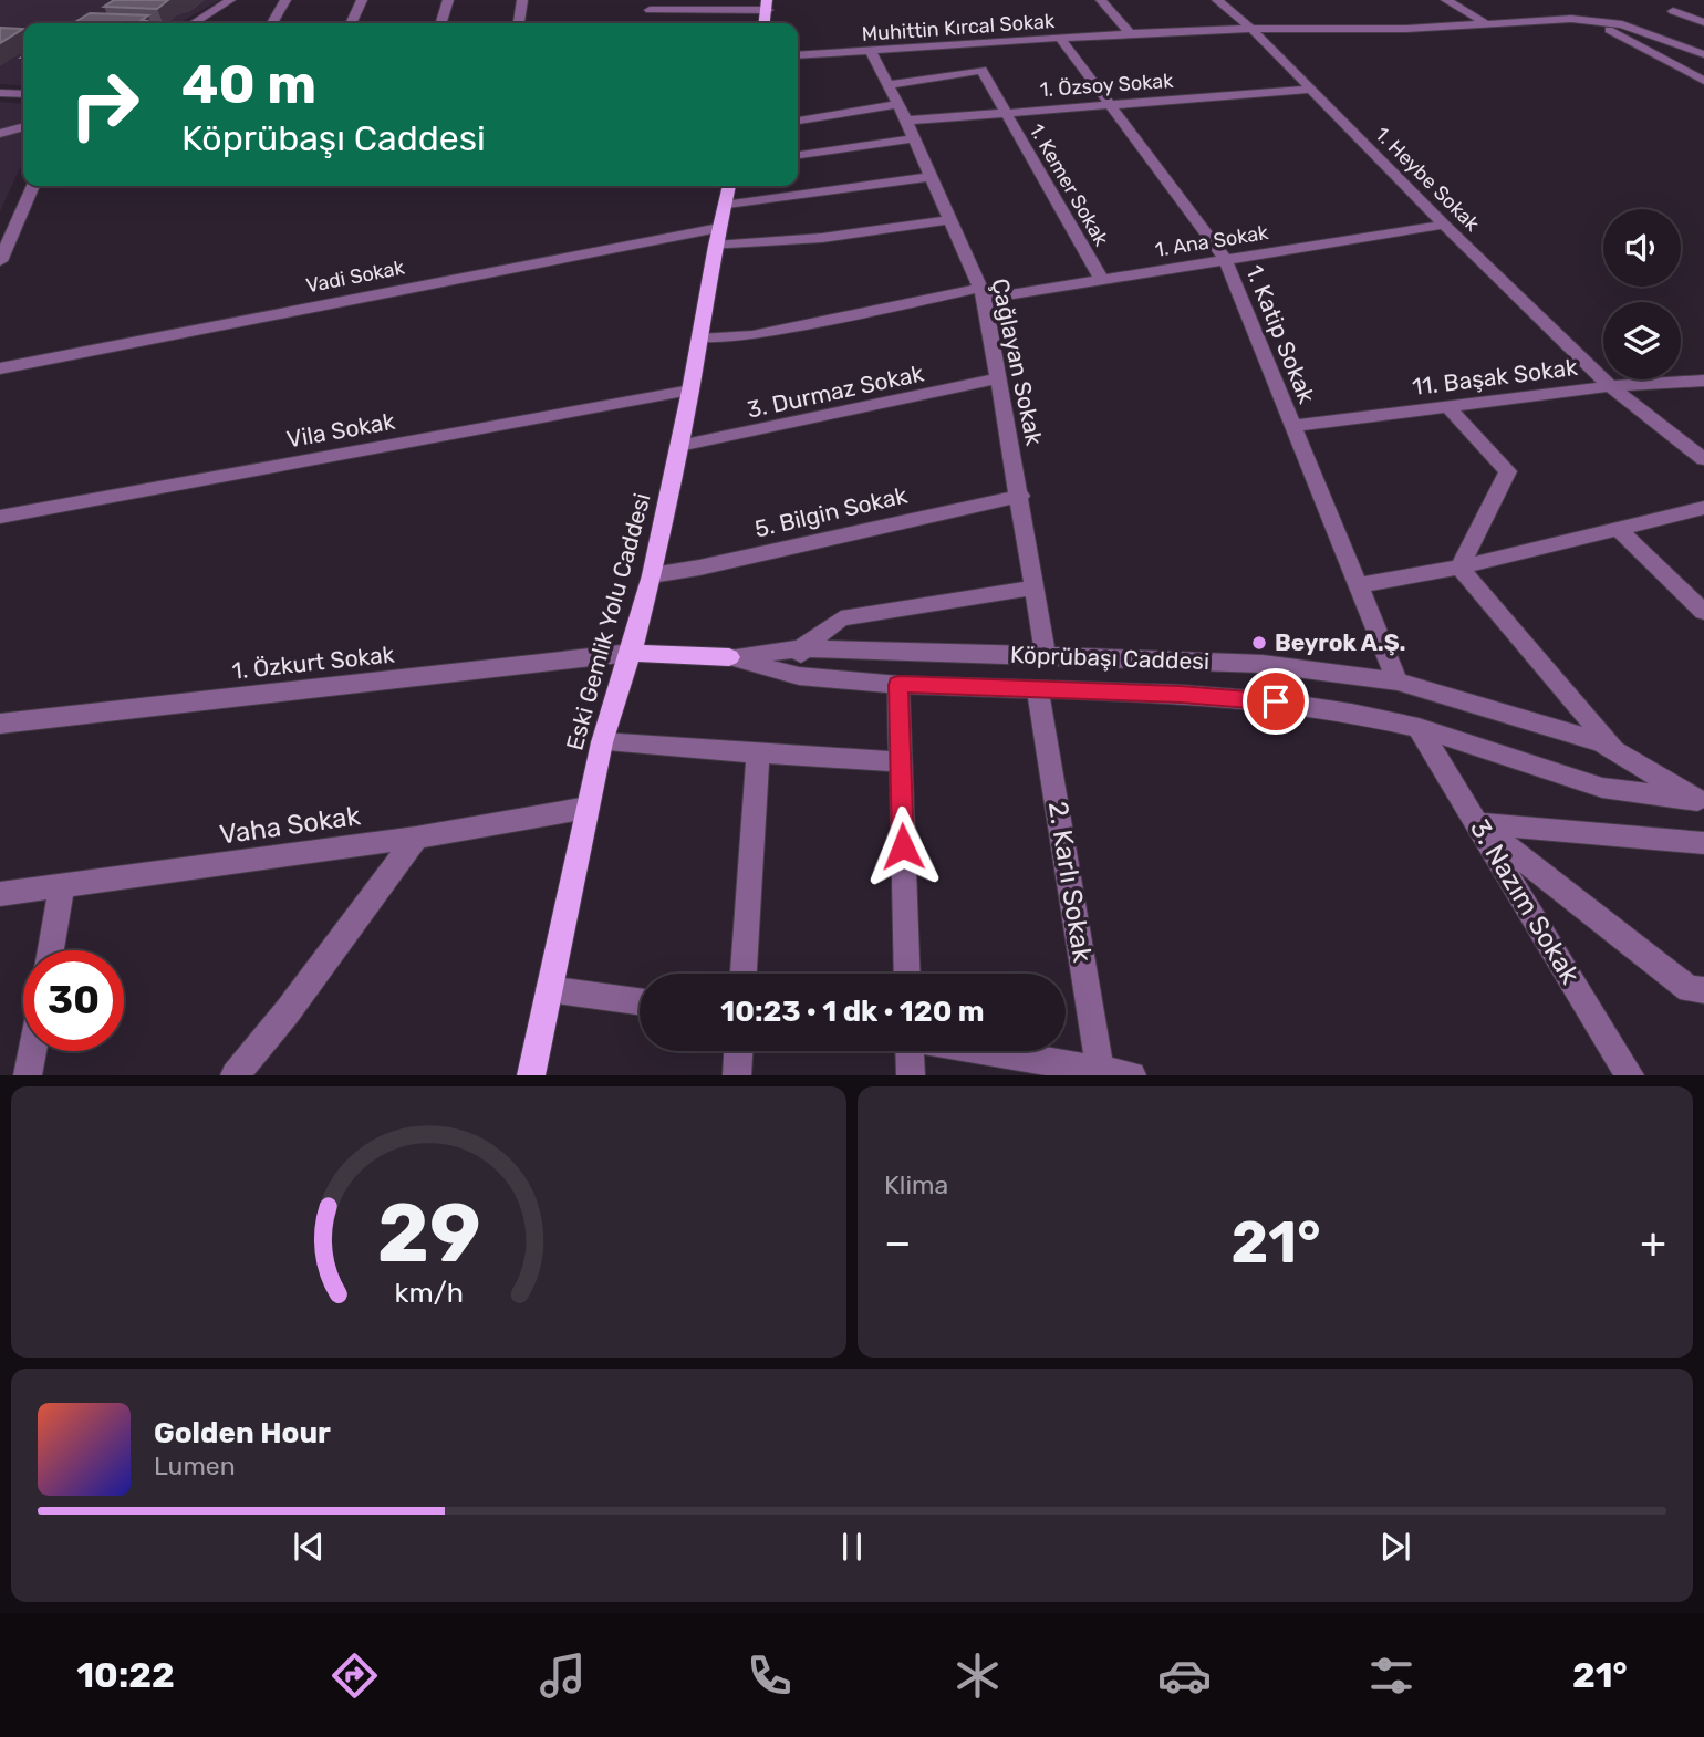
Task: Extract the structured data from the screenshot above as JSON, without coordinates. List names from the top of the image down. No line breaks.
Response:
{"streets":{"main road":["Eski Gemlik Yolu Caddesi","Köprübaşı Caddesi"],"street":["Muhittin Kırcal Sokak","1. Özsoy Sokak","1. Heybe Sokak","1. Kemer Sokak","1. Ana Sokak","Vadi Sokak","1. Katip Sokak","Çağlayan Sokak","11. Başak Sokak","3. Durmaz Sokak","Vila Sokak","5. Bilgin Sokak","1. Özkurt Sokak","Vaha Sokak","2. Karlı Sokak","3. Nazım Sokak"]},"crossings":[["Muhittin Kırcal Sokak","1. Heybe Sokak"],["Muhittin Kırcal Sokak","1. Katip Sokak"],["Muhittin Kırcal Sokak","Çağlayan Sokak"],["1. Özsoy Sokak","1. Heybe Sokak"],["1. Özsoy Sokak","1. Kemer Sokak"],["1. Özsoy Sokak","1. Katip Sokak"],["1. Özsoy Sokak","Çağlayan Sokak"],["1. Heybe Sokak","1. Ana Sokak"],["1. Heybe Sokak","11. Başak Sokak"],["1. Kemer Sokak","1. Ana Sokak"],["1. Kemer Sokak","Çağlayan Sokak"],["1. Ana Sokak","1. Katip Sokak"],["1. Ana Sokak","Çağlayan Sokak"],["1. Ana Sokak","Eski Gemlik Yolu Caddesi"],["Vadi Sokak","Çağlayan Sokak"],["Vadi Sokak","Eski Gemlik Yolu Caddesi"],["1. Katip Sokak","11. Başak Sokak"],["1. Katip Sokak","Köprübaşı Caddesi"],["Çağlayan Sokak","3. Durmaz Sokak"],["Çağlayan Sokak","5. Bilgin Sokak"],["Çağlayan Sokak","Köprübaşı Caddesi"],["3. Durmaz Sokak","Eski Gemlik Yolu Caddesi"],["Vila Sokak","Eski Gemlik Yolu Caddesi"],["5. Bilgin Sokak","Eski Gemlik Yolu Caddesi"],["Eski Gemlik Yolu Caddesi","Köprübaşı Caddesi"],["Eski Gemlik Yolu Caddesi","1. Özkurt Sokak"],["Eski Gemlik Yolu Caddesi","Vaha Sokak"],["Köprübaşı Caddesi","1. Özkurt Sokak"],["Köprübaşı Caddesi","2. Karlı Sokak"],["Köprübaşı Caddesi","3. Nazım Sokak"]],"places":["Beyrok A.Ş."],"page":{"turn":["40 m","Köprübaşı Caddesi"],"limit":"30","trip":"10:23 · 1 dk · 120 m","tile":"Klima","heat":["−","21°","+"],"song":["Golden Hour","Lumen"],"tabs":["10:22","21°"],"gauge":["29","km/h"]}}
